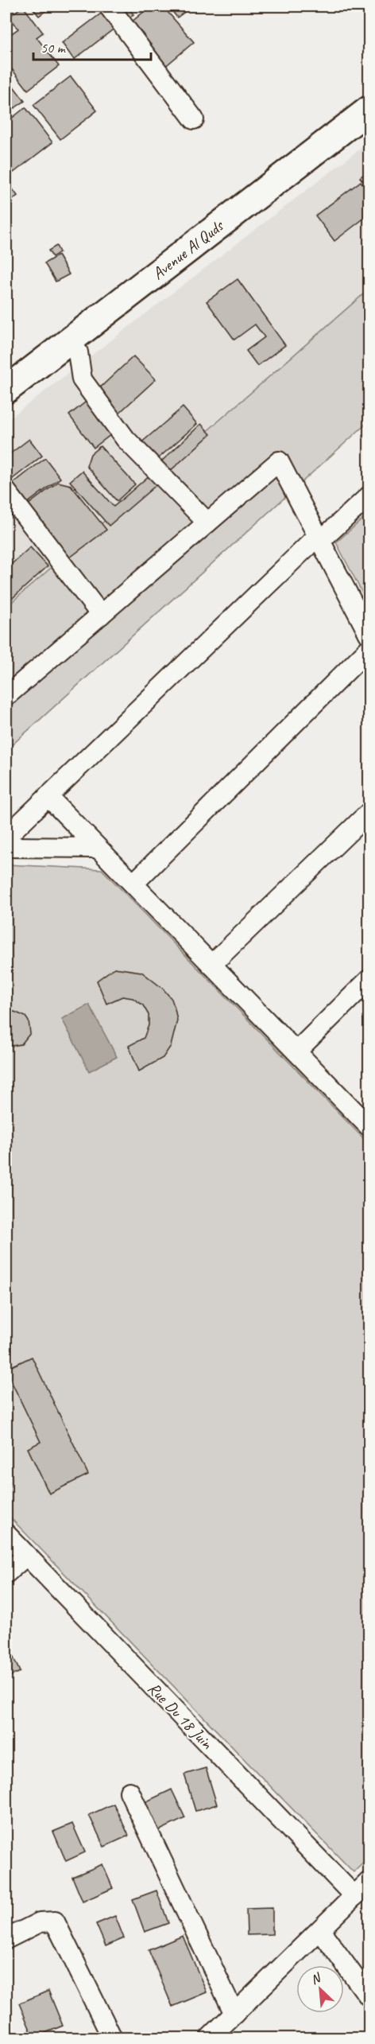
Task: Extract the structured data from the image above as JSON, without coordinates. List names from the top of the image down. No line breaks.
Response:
{"streets":{"main road":["Avenue Al Quds"],"street":["Rue Du 18 Juin"]},"scale_bar":"50 m","north":"top left"}
